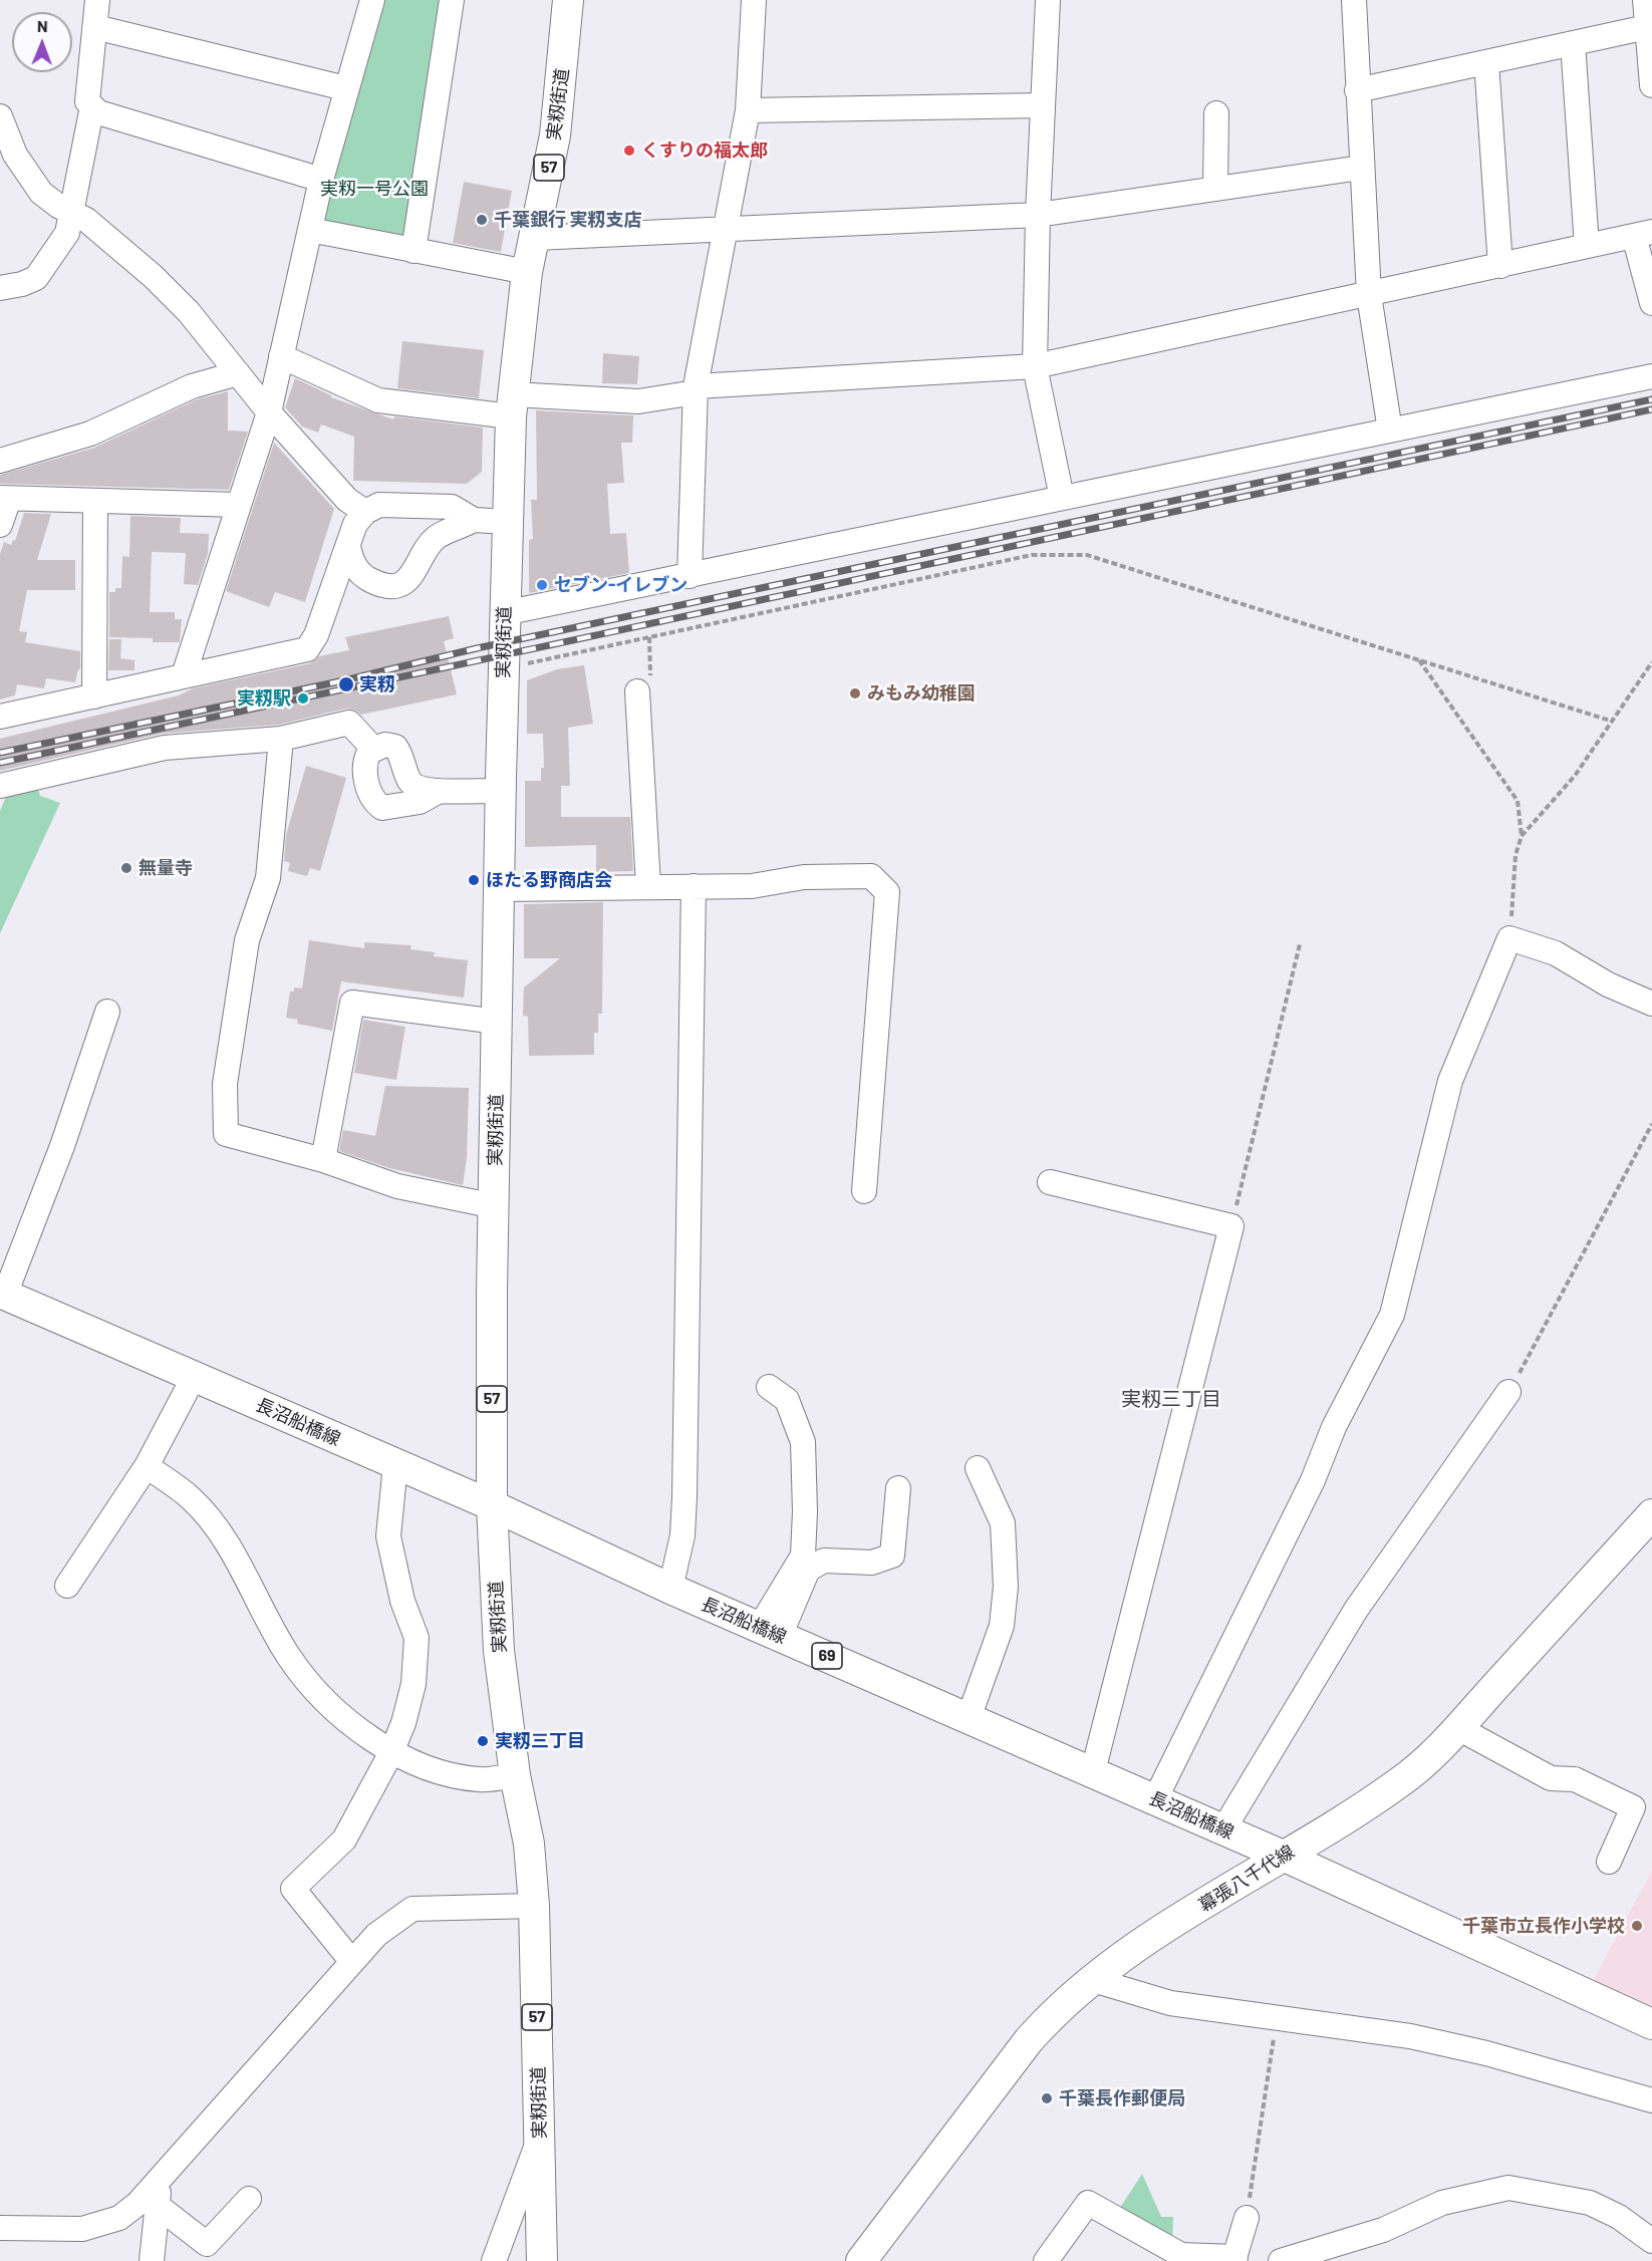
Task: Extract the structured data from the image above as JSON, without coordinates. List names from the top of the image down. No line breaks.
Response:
{"streets":{"main road":["実籾街道","57","長沼船橋線","69","幕張八千代線"]},"crossings":[["実籾街道","長沼船橋線"],["長沼船橋線","幕張八千代線"]],"districts":["実籾三丁目"],"parks":["実籾一号公園"],"places":["くすりの福太郎","千葉銀行 実籾支店","セブン-イレブン","実籾","みもみ幼稚園","実籾駅","無量寺","ほたる野商店会","実籾三丁目","千葉市立長作小学校","千葉長作郵便局"],"north":"top"}
